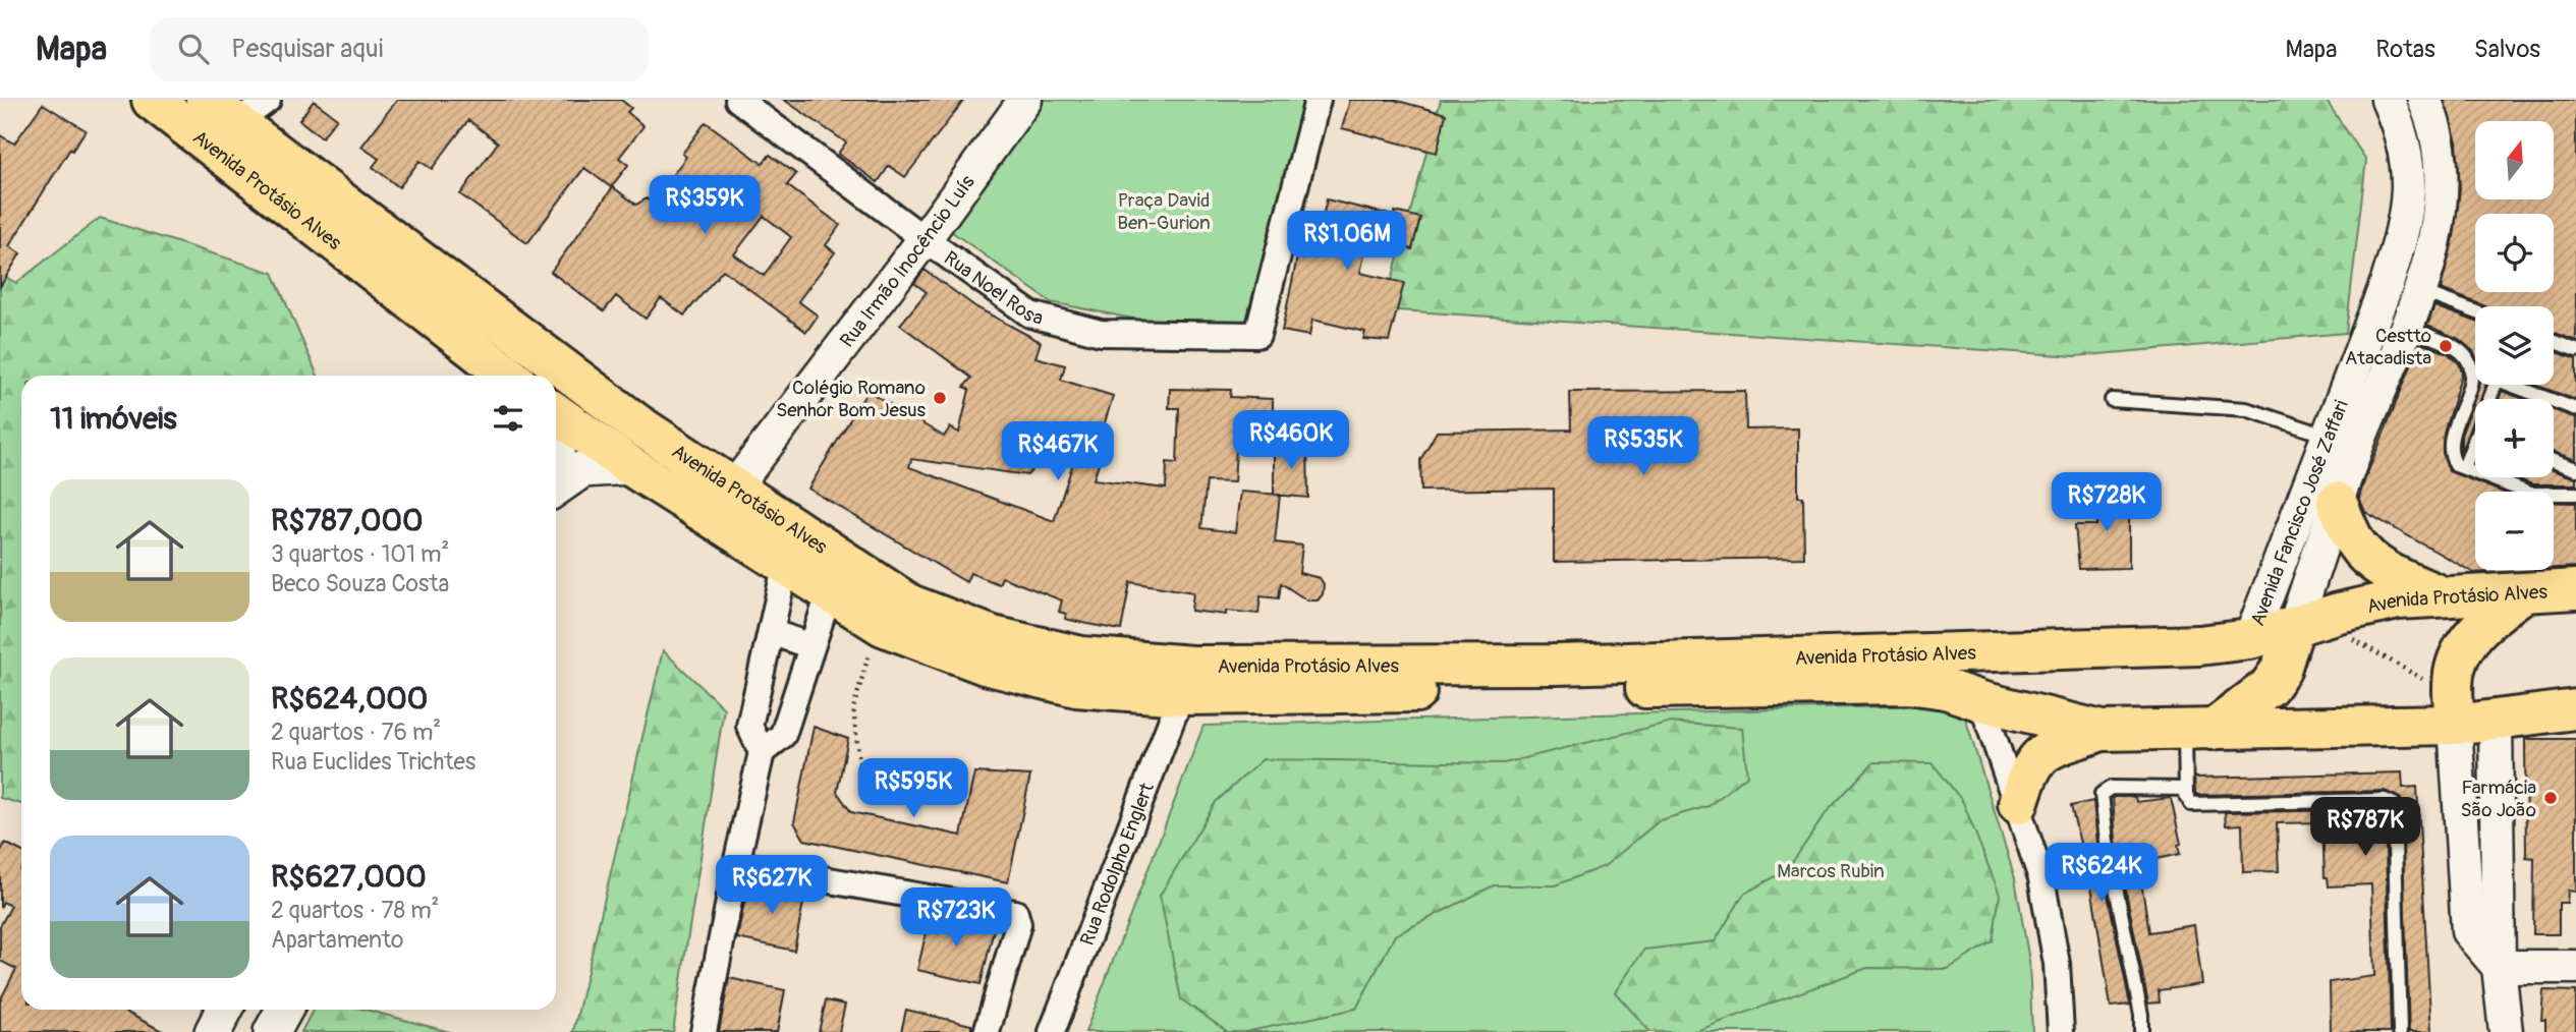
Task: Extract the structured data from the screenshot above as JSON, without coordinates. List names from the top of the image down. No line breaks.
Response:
{"streets":{"main road":["Avenida Protásio Alves"],"street":["Rua Irmão Inocêncio Luís","Rua Noel Rosa","Avenida Fancisco José Zaffari","Rua Rodolpho Englert"]},"crossings":[["Avenida Protásio Alves","Rua Irmão Inocêncio Luís"],["Avenida Protásio Alves","Avenida Fancisco José Zaffari"],["Avenida Protásio Alves","Rua Rodolpho Englert"],["Rua Irmão Inocêncio Luís","Rua Noel Rosa"]],"parks":["Praça David Ben-Gurion","Marcos Rubin"],"places":["Cestto Atacadista","Colégio Romano Senhor Bom Jesus","Farmácia São João"],"north":"top","page":{"header":"Mapa","search":"Pesquisar aqui","nav":["Mapa","Rotas","Salvos"],"map_buttons":["+","−"],"price":["R$359K","R$1.06M","R$460K","R$535K","R$467K","R$728K","R$595K","R$787K","R$624K","R$627K","R$723K"],"heading":"11 imóveis","list":[{"name":"R$787,000","note":"3 quartos · 101 m² · Beco Souza Costa"},{"name":"R$624,000","note":"2 quartos · 76 m² · Rua Euclides Trichtes"},{"name":"R$627,000","note":"2 quartos · 78 m² · Apartamento"}]}}
